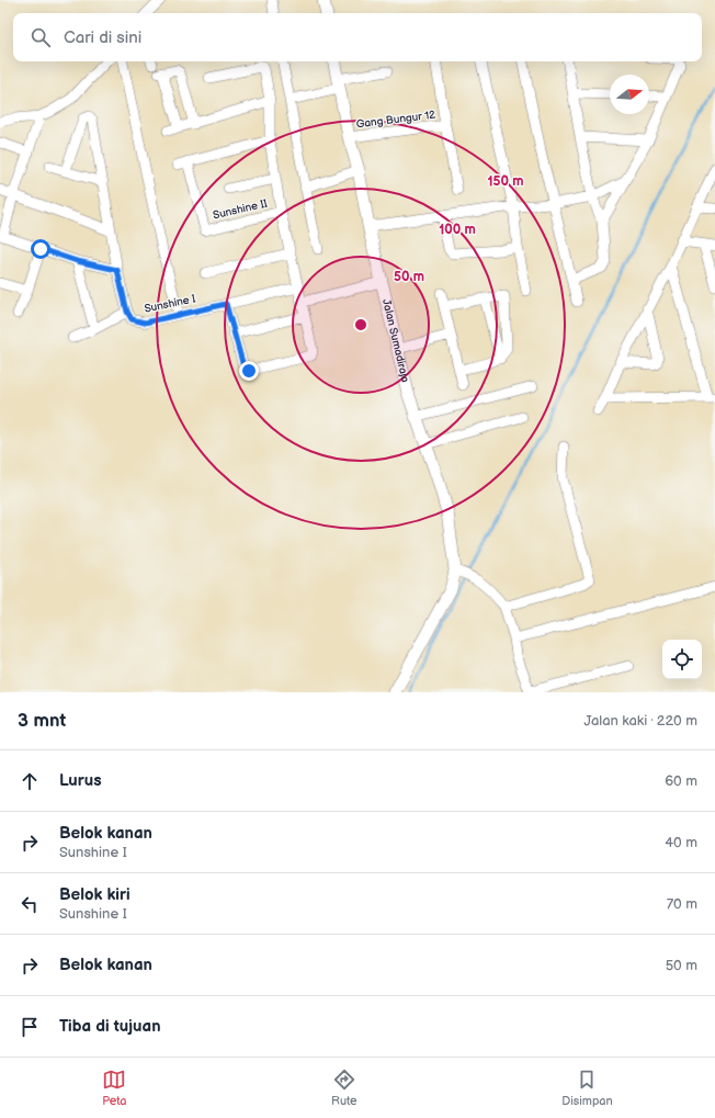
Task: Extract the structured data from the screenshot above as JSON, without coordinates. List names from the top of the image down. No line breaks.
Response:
{"streets":{"street":["Gang Bungur 12","Sunshine II","Sunshine I","Jalan Sumadiraja"]},"crossings":[["Gang Bungur 12","Jalan Sumadiraja"]],"north":"right","page":{"search":"Cari di sini","heading":["3 mnt","Jalan kaki · 220 m"],"list":[["Lurus","60 m"],["Belok kanan","Sunshine I","40 m"],["Belok kiri","Sunshine I","70 m"],["Belok kanan","50 m"],"Tiba di tujuan"],"nav":["Peta","Rute","Disimpan"]},"rings":["150 m","100 m","50 m"]}
